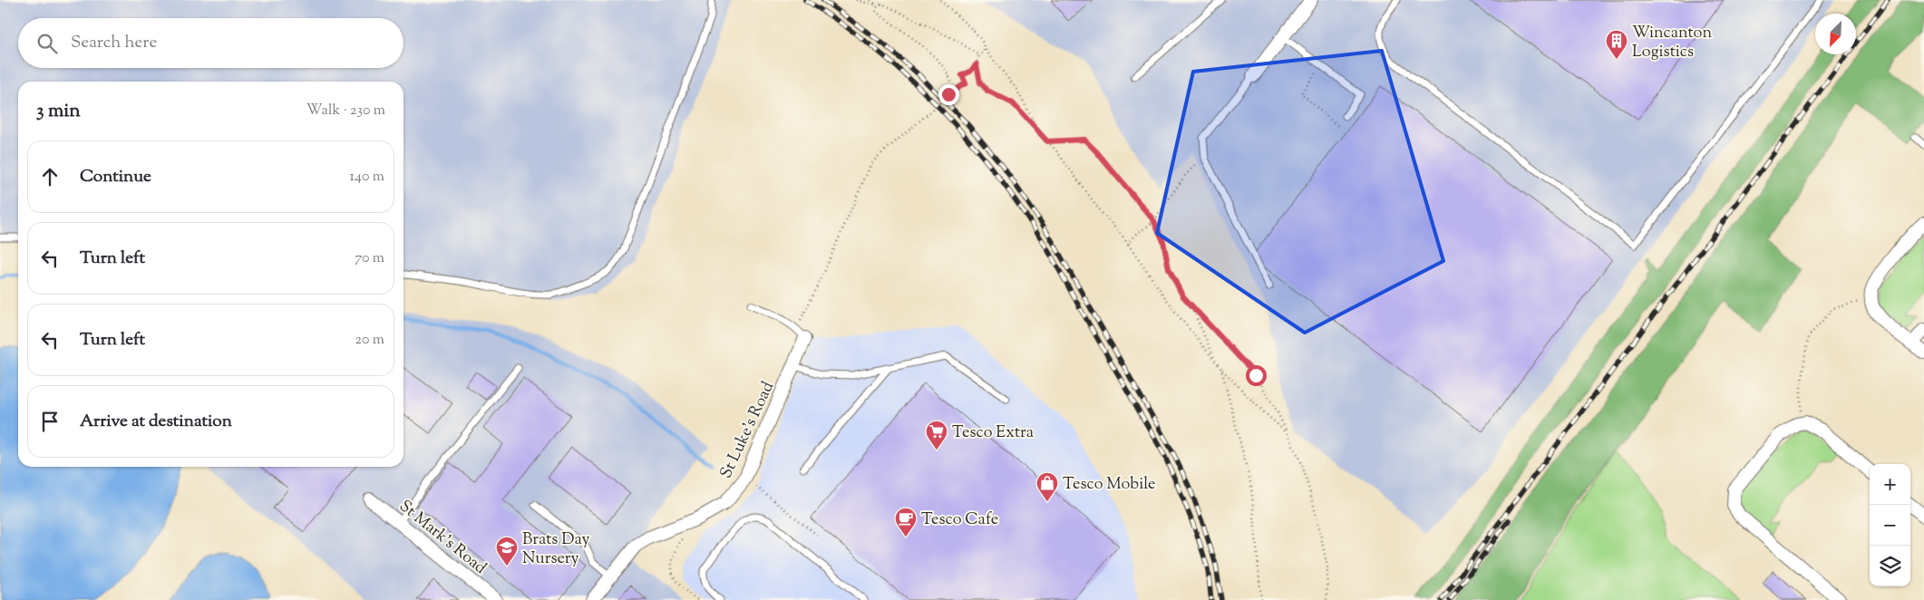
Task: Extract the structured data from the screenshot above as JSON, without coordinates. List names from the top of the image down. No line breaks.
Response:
{"streets":{"street":["St Luke's Road","St Mark's Road"]},"places":{"building":["Wincanton Logistics"],"supermarket":["Tesco Extra"],"shop":["Tesco Mobile"],"cafe":["Tesco Cafe"],"school or university":["Brats Day Nursery"]},"north":"bottom left","page":{"search":"Search here","heading":["3 min","Walk · 230 m"],"list":[["Continue","140 m"],["Turn left","70 m"],["Turn left","20 m"],"Arrive at destination"],"map_buttons":["+","−"]}}
